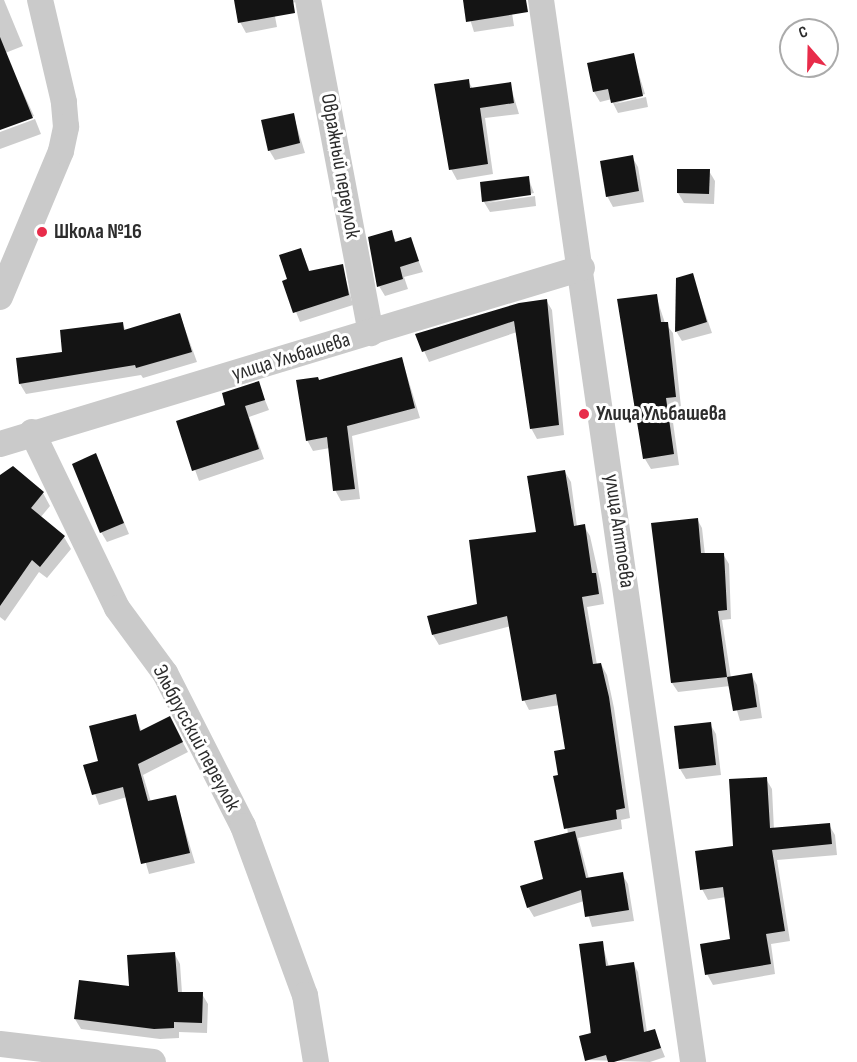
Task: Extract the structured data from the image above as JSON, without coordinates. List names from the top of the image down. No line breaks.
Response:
{"streets":{"street":["Овражный переулок","улица Ульбашева","улица Аттоева","Эльбрусский переулок"]},"crossings":[["Овражный переулок","улица Ульбашева"],["улица Ульбашева","улица Аттоева"],["улица Ульбашева","Эльбрусский переулок"]],"places":["Школа №16","Улица Ульбашева"],"north":"top"}
